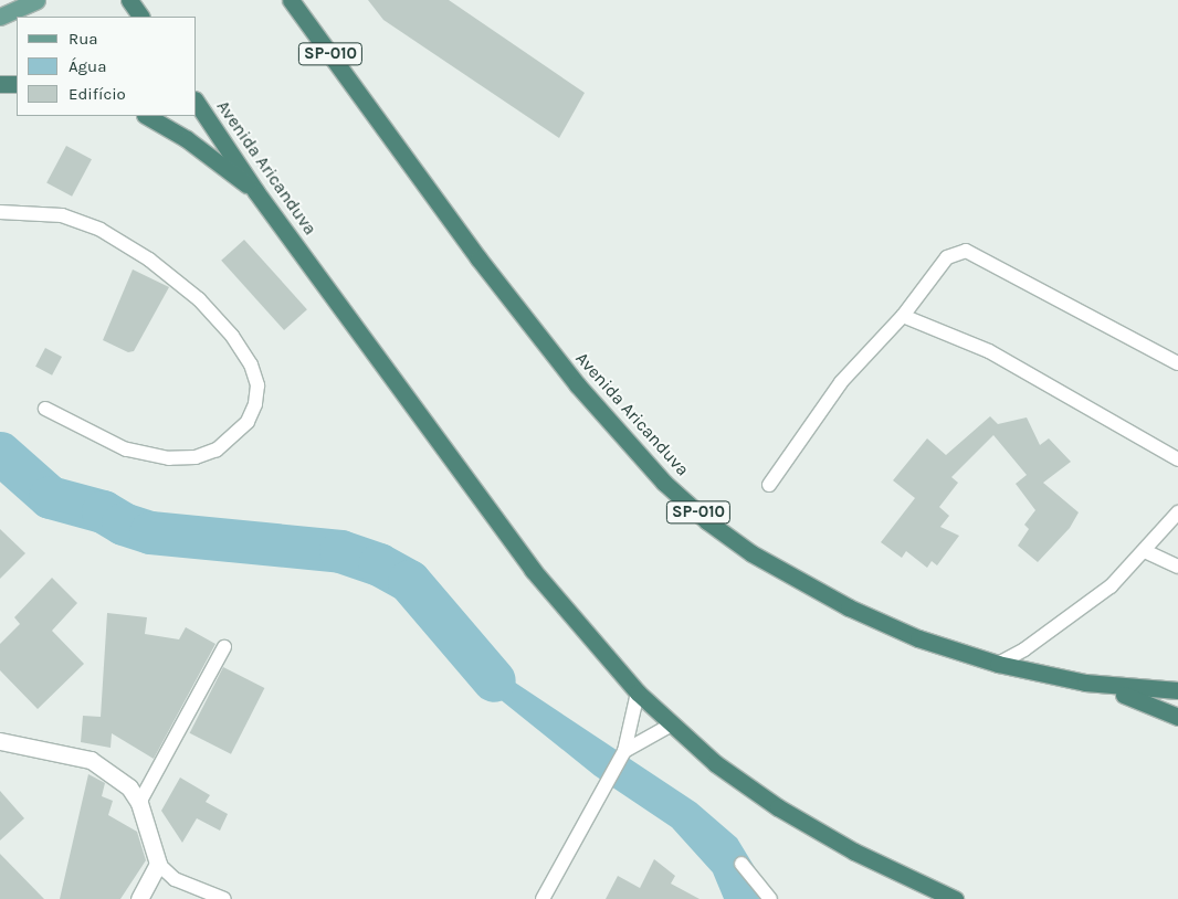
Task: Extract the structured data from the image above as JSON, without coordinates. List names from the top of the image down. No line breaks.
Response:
{"streets":{"highway":["SP-010","Avenida Aricanduva"]},"legend":["Rua","Água","Edifício"]}
